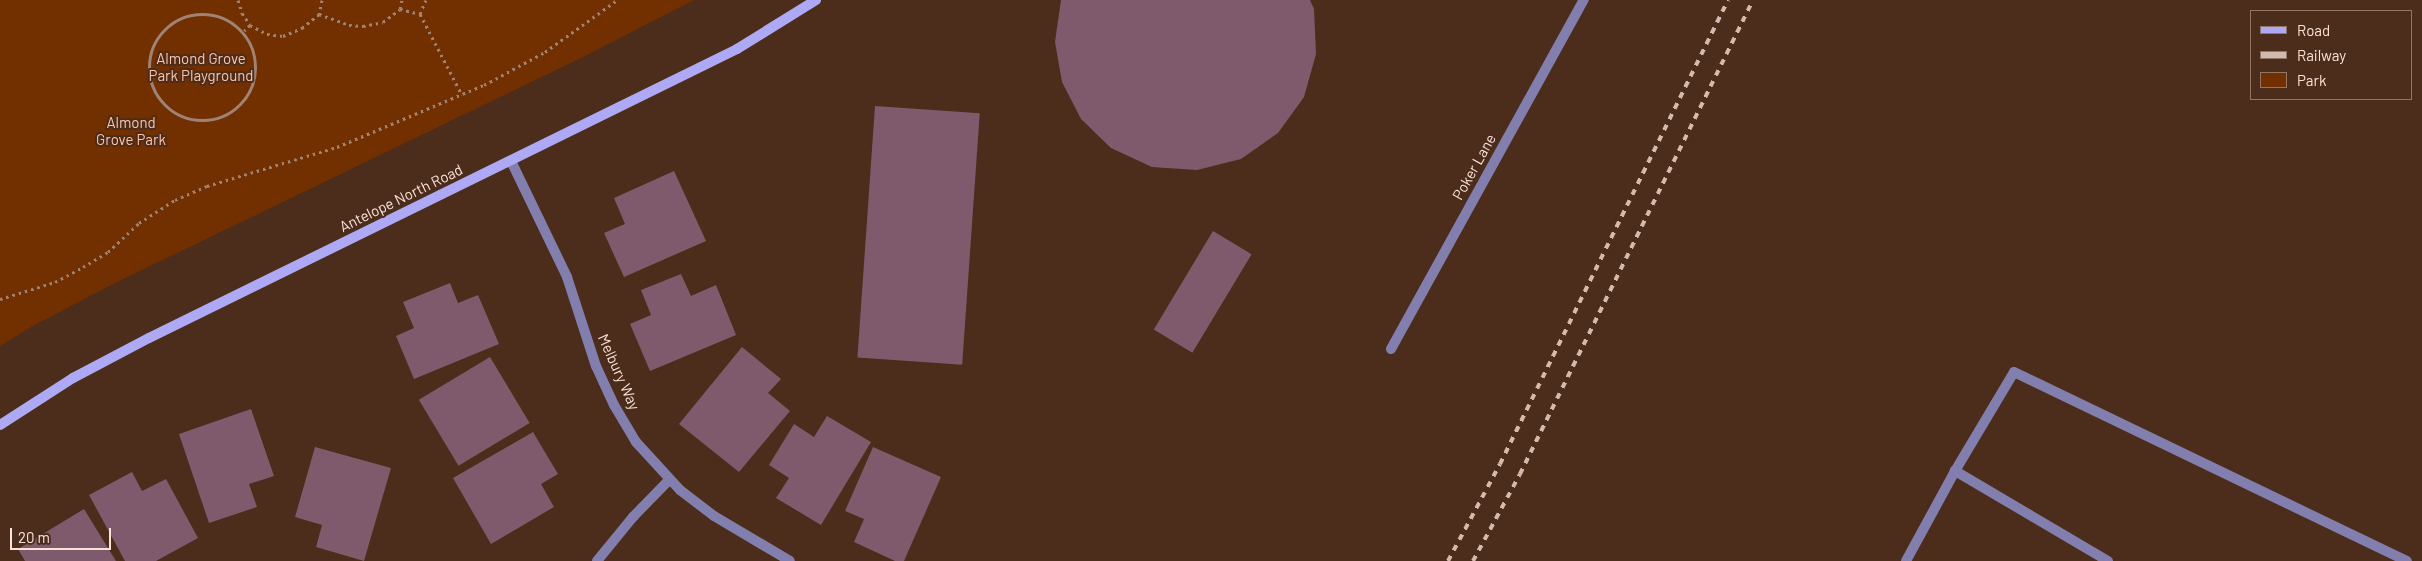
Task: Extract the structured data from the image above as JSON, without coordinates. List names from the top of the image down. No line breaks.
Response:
{"streets":{"main road":["Antelope North Road"],"street":["Poker Lane","Melbury Way"]},"crossings":[["Antelope North Road","Melbury Way"]],"parks":["Almond Grove Park Playground","Almond Grove Park"],"legend":["Road","Railway","Park"],"scale_bar":"20 m"}
